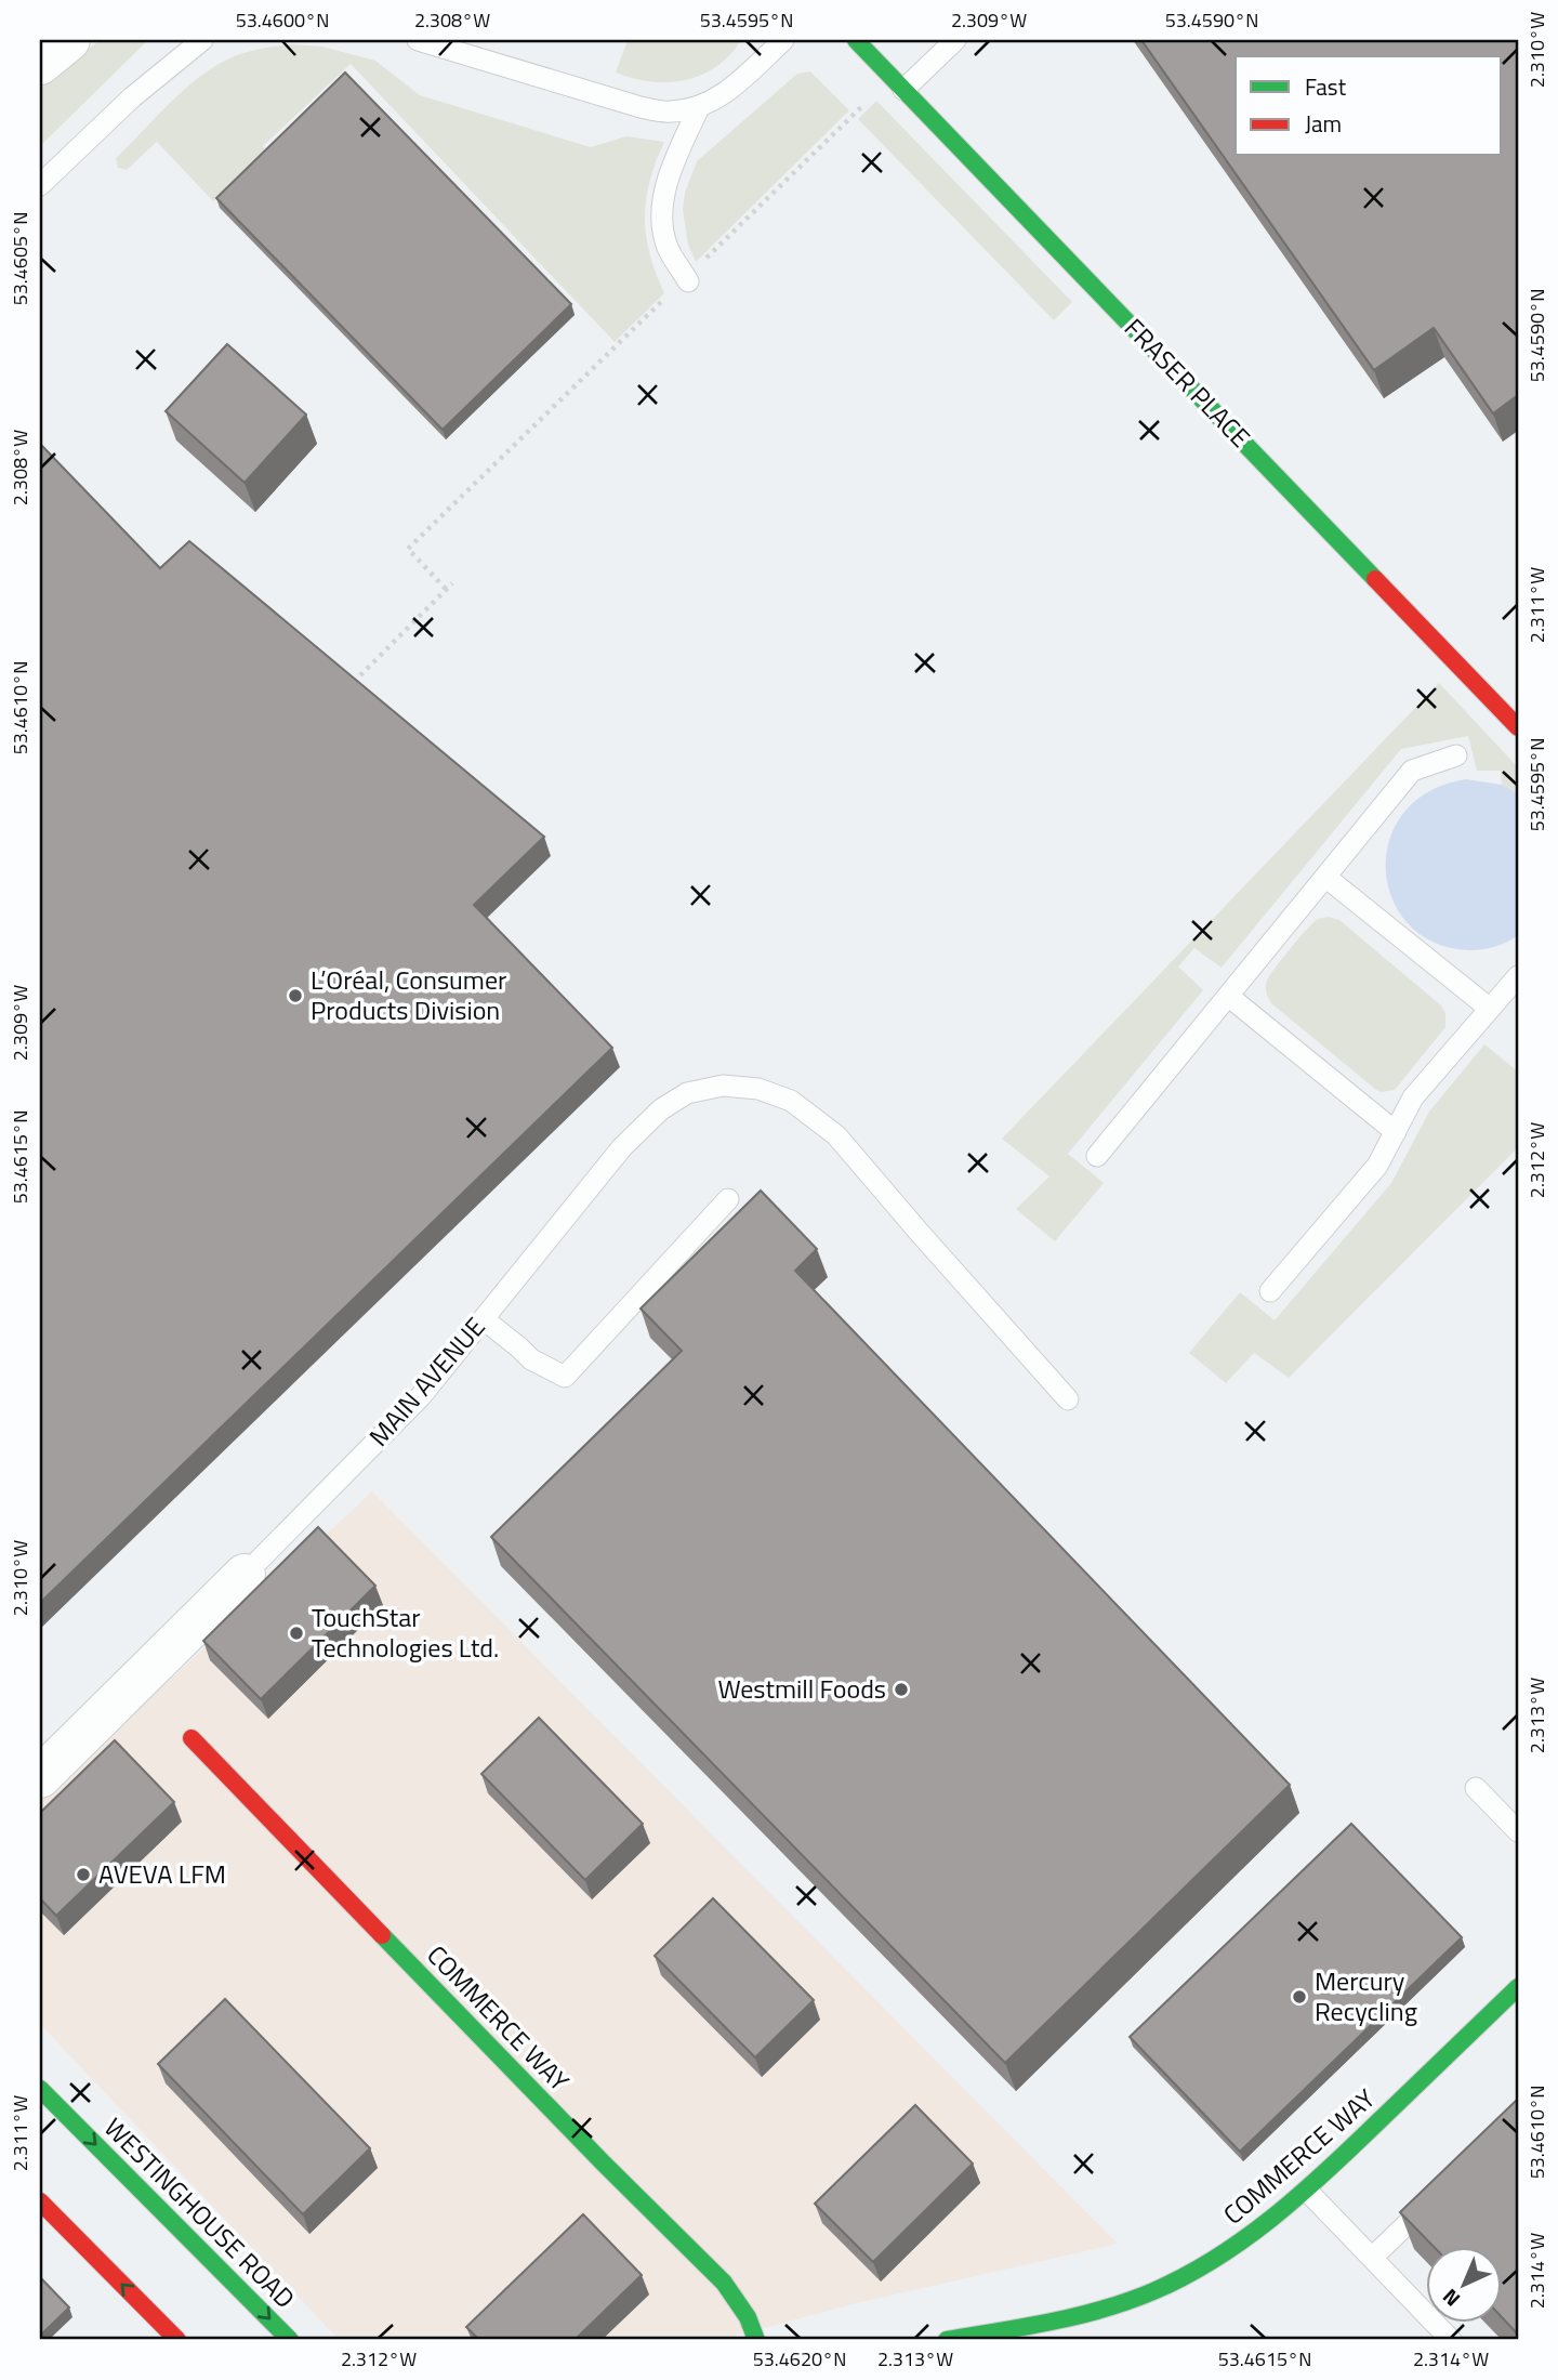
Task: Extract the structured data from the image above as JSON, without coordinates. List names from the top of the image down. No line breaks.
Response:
{"streets":{"street":["FRASER PLACE","MAIN AVENUE","COMMERCE WAY","WESTINGHOUSE ROAD"]},"places":["L’Oréal, Consumer Products Division","TouchStar Technologies Ltd.","Westmill Foods","AVEVA LFM","Mercury Recycling"],"legend":["Fast","Jam"],"north":"bottom left","coordinates":["53.4600°N","2.308°W","53.4595°N","2.309°W","53.4590°N","2.310°W","53.4605°N","2.311°W","53.4610°N","53.4615°N","2.312°W","2.313°W","2.314°W","53.4620°N"]}
